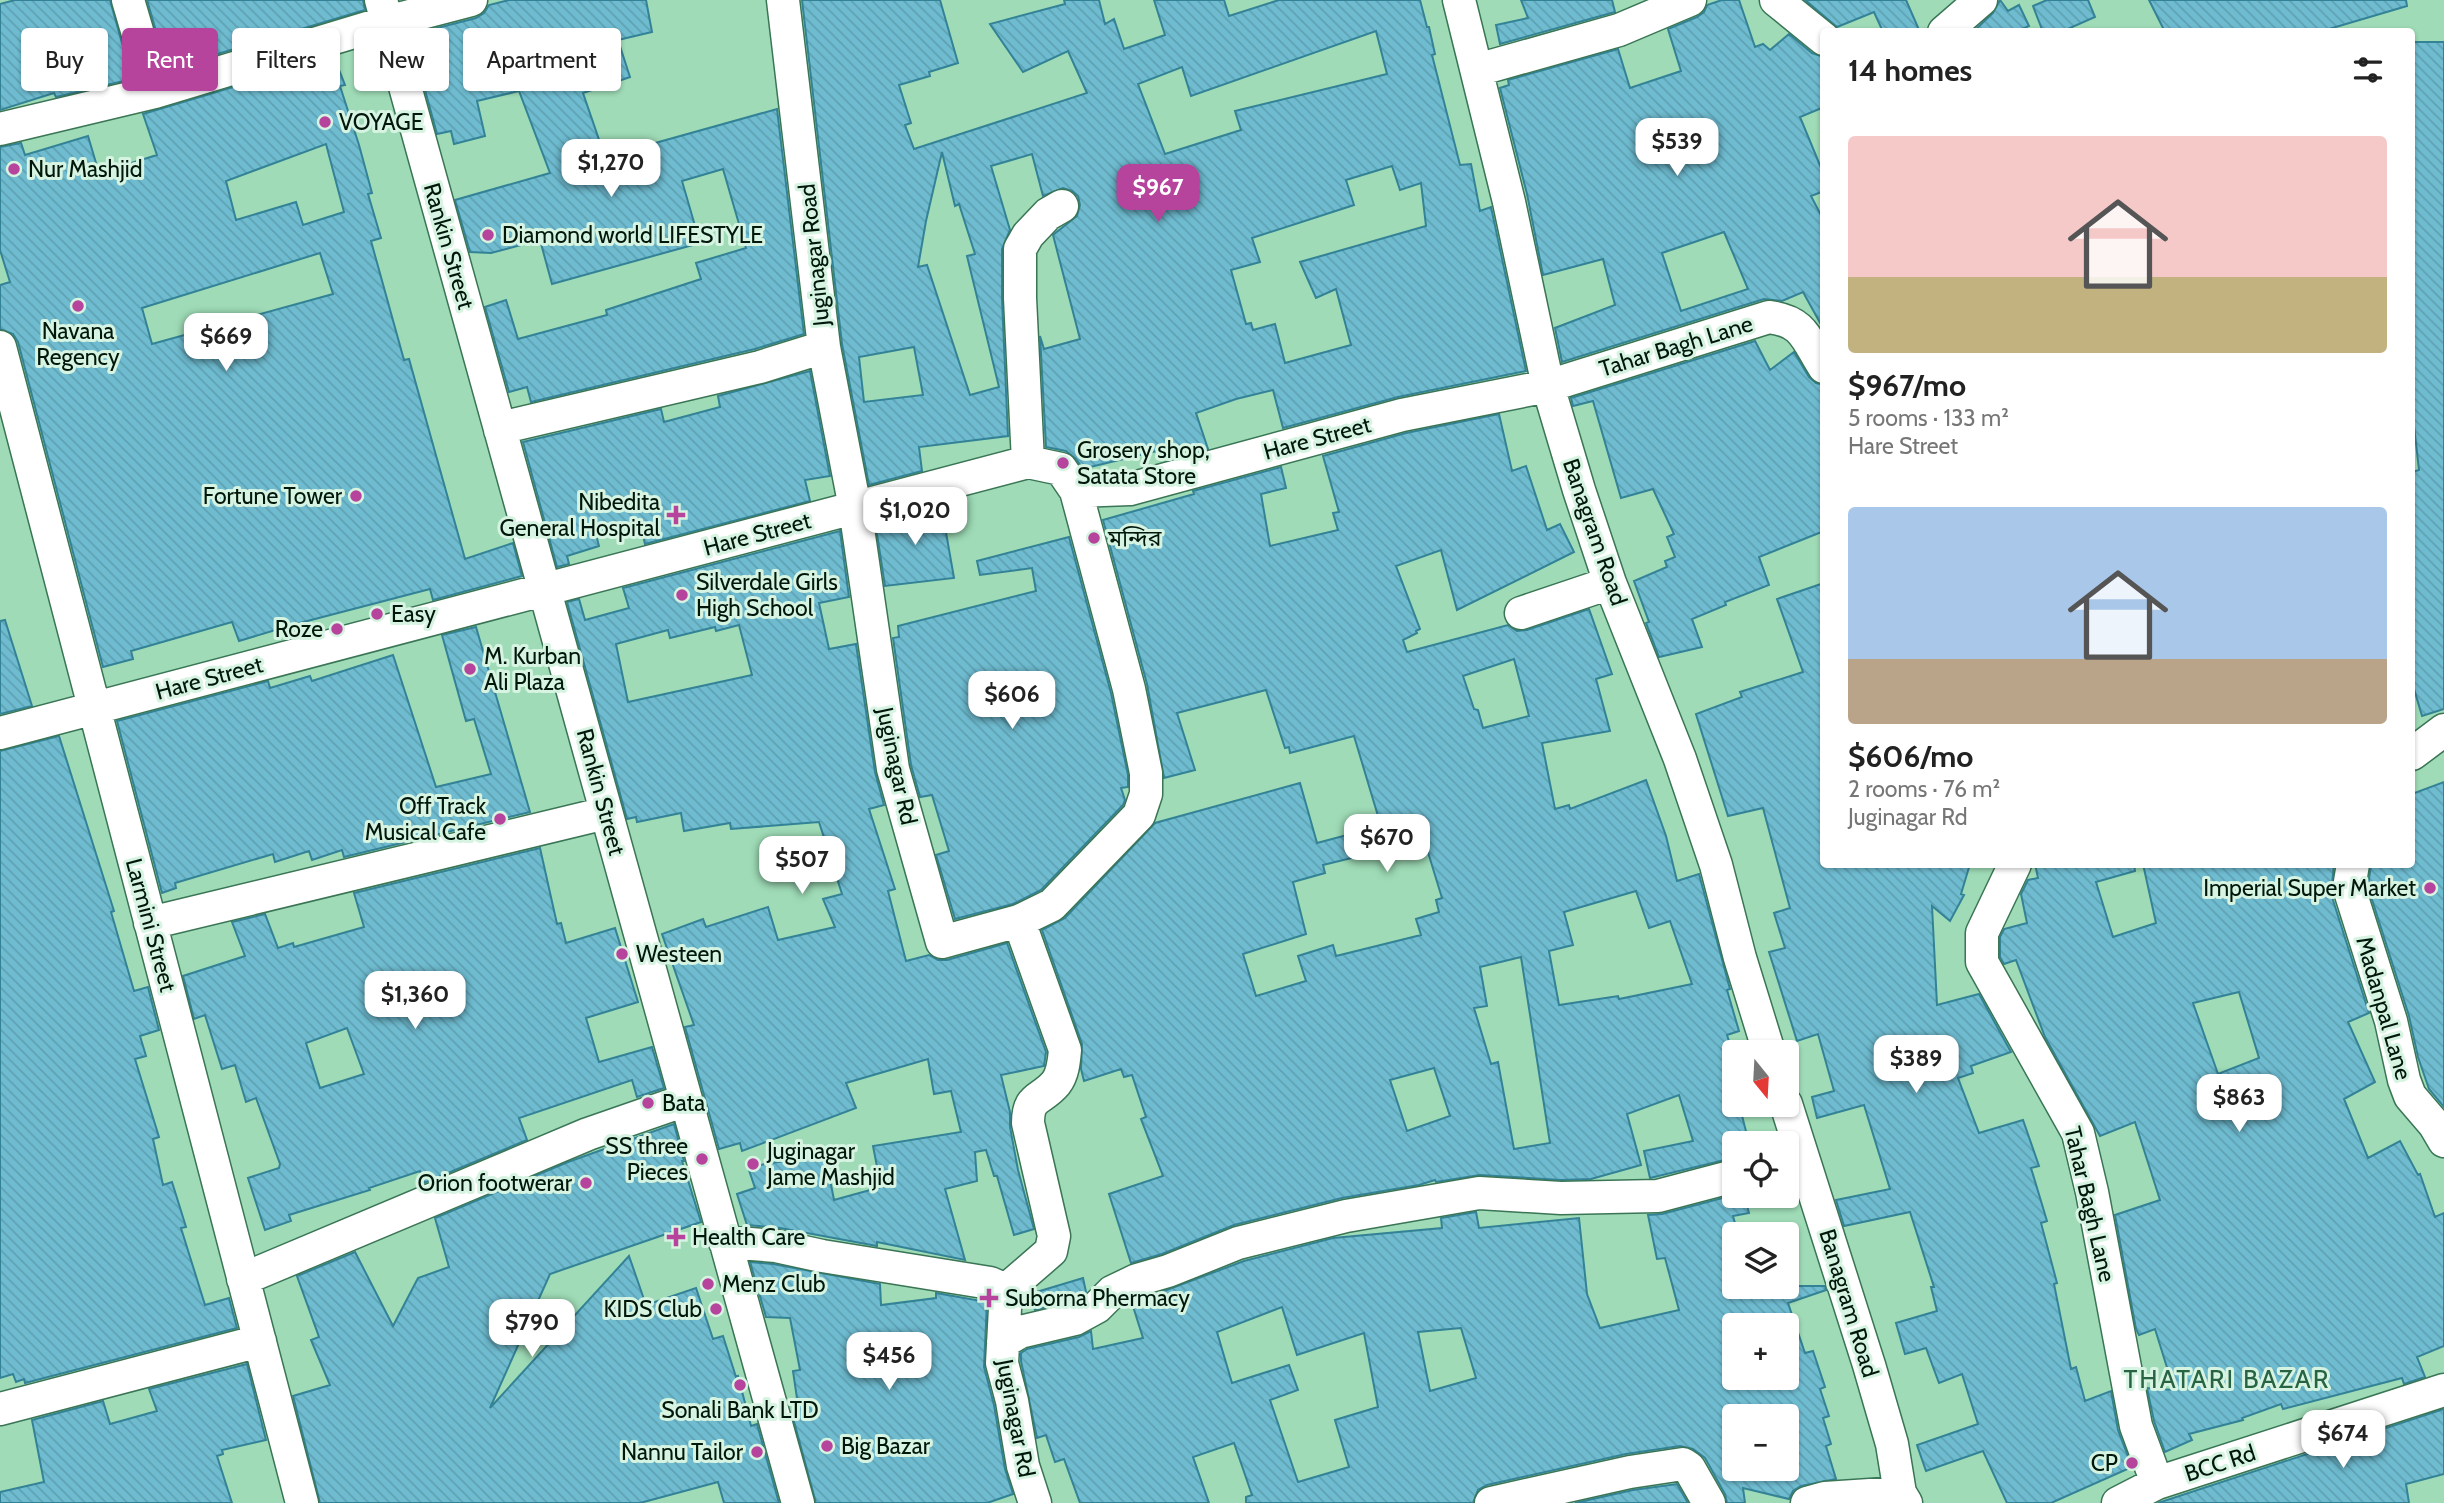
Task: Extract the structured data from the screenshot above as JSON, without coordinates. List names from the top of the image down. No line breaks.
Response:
{"streets":{"street":["Rankin Street","Juginagar Road","Tahar Bagh Lane","Hare Street","Banagram Road","Juginagar Rd","Larmini Street","Madanpal Lane","BCC Rd"]},"crossings":[["Rankin Street","Hare Street"],["Juginagar Road","Hare Street"],["Juginagar Road","Juginagar Rd"],["Tahar Bagh Lane","Hare Street"],["Tahar Bagh Lane","Banagram Road"],["Tahar Bagh Lane","BCC Rd"],["Hare Street","Banagram Road"],["Hare Street","Juginagar Rd"],["Hare Street","Larmini Street"]],"districts":["THATARI BAZAR"],"places":{"other":["VOYAGE","Nur Mashjid","Diamond world LIFESTYLE","Navana Regency","Grosery shop, Satata Store","Fortune Tower","মন্দির","Silverdale Girls High School","Easy","Roze","M. Kurban Ali Plaza","Off Track Musical Cafe","Imperial Super Market","Westeen","Bata","SS three Pieces","Juginagar Jame Mashjid","Orion footwerar","Menz Club","KIDS Club","Sonali Bank LTD","Big Bazar","Nannu Tailor","CP"],"health":["Nibedita General Hospital","Health Care","Suborna Phermacy"]},"north":"bottom","page":{"chip":["Buy","Rent","Filters","New","Apartment"],"heading":"14 homes","list":[{"name":"$967/mo","note":"5 rooms · 133 m² · Hare Street"},{"name":"$606/mo","note":"2 rooms · 76 m² · Juginagar Rd"}],"price":["$539","$1,270","$967","$669","$1,020","$606","$670","$507","$1,360","$389","$863","$790","$456","$674"],"map_buttons":["+","−"]}}
